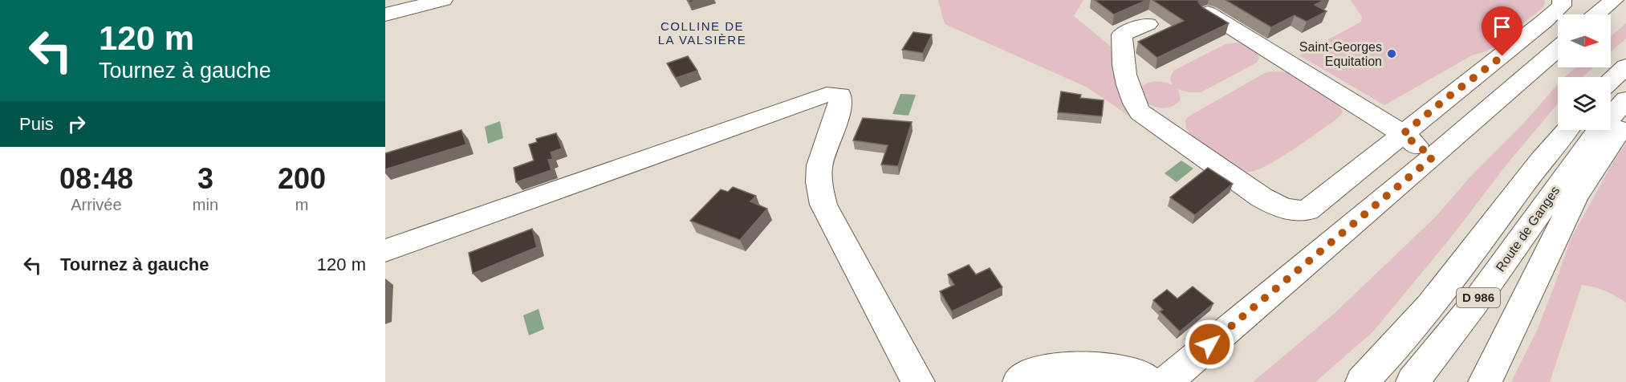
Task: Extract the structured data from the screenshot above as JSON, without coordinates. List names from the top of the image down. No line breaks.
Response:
{"streets":{"main road":["Route de Ganges","D 986"]},"districts":["COLLINE DE LA VALSIÈRE"],"places":["Saint-Georges Equitation"],"north":"right","page":{"turn":["120 m","Tournez à gauche"],"then":"Puis","eta":["08:48","Arrivée","3","min","200","m"],"list":[{"name":"Tournez à gauche","value":"120 m"}]}}
